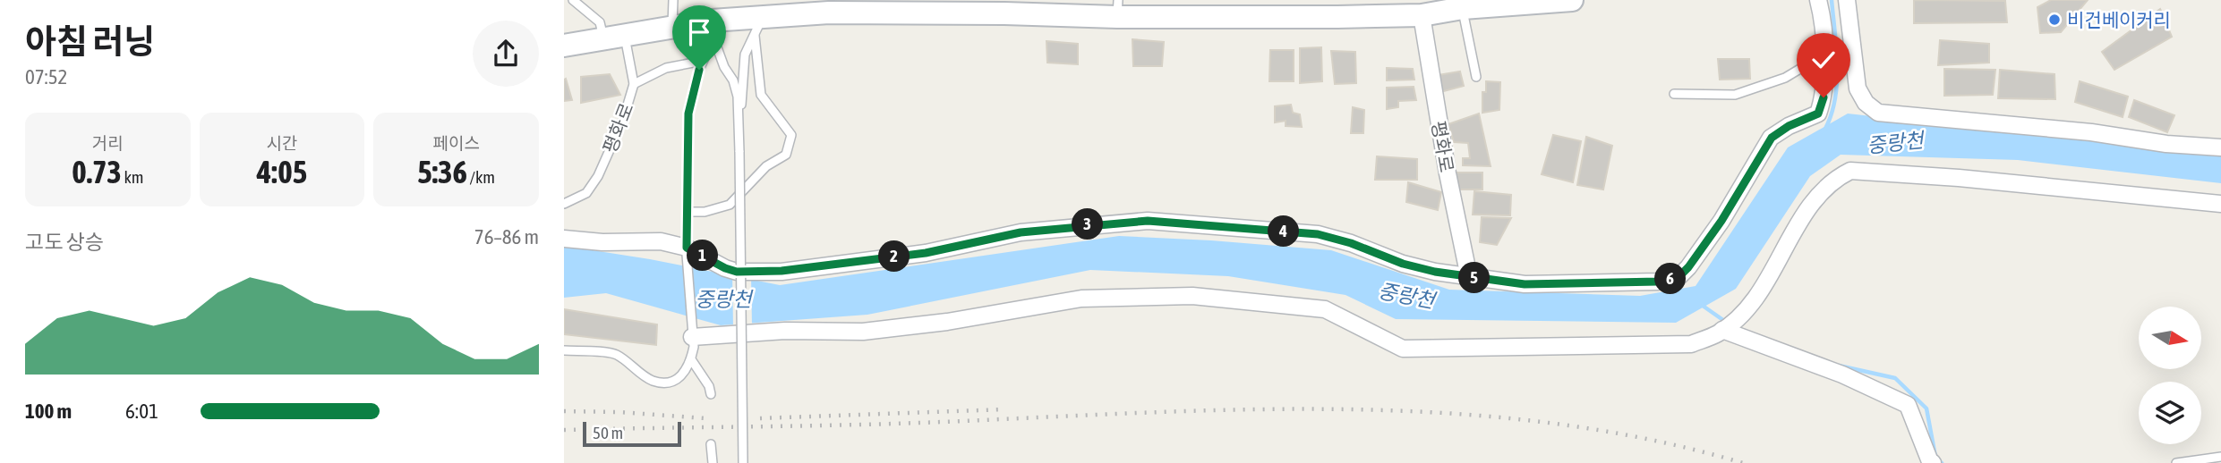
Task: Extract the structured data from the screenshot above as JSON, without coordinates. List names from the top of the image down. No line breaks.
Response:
{"streets":{"street":["평화로"]},"water":["중랑천"],"places":["비건베이커리"],"scale_bar":"50 m","north":"right","page":{"heading":["아침 러닝","07:52"],"stats":[["거리","0.73 km"],["시간","4:05"],["페이스","5:36 /km"]],"pins":["3","4","1","2","5","6"],"chart":["고도 상승","76–86 m"],"list":[{"name":"100 m","note":"6:01"}],"scale":"50 m"}}
